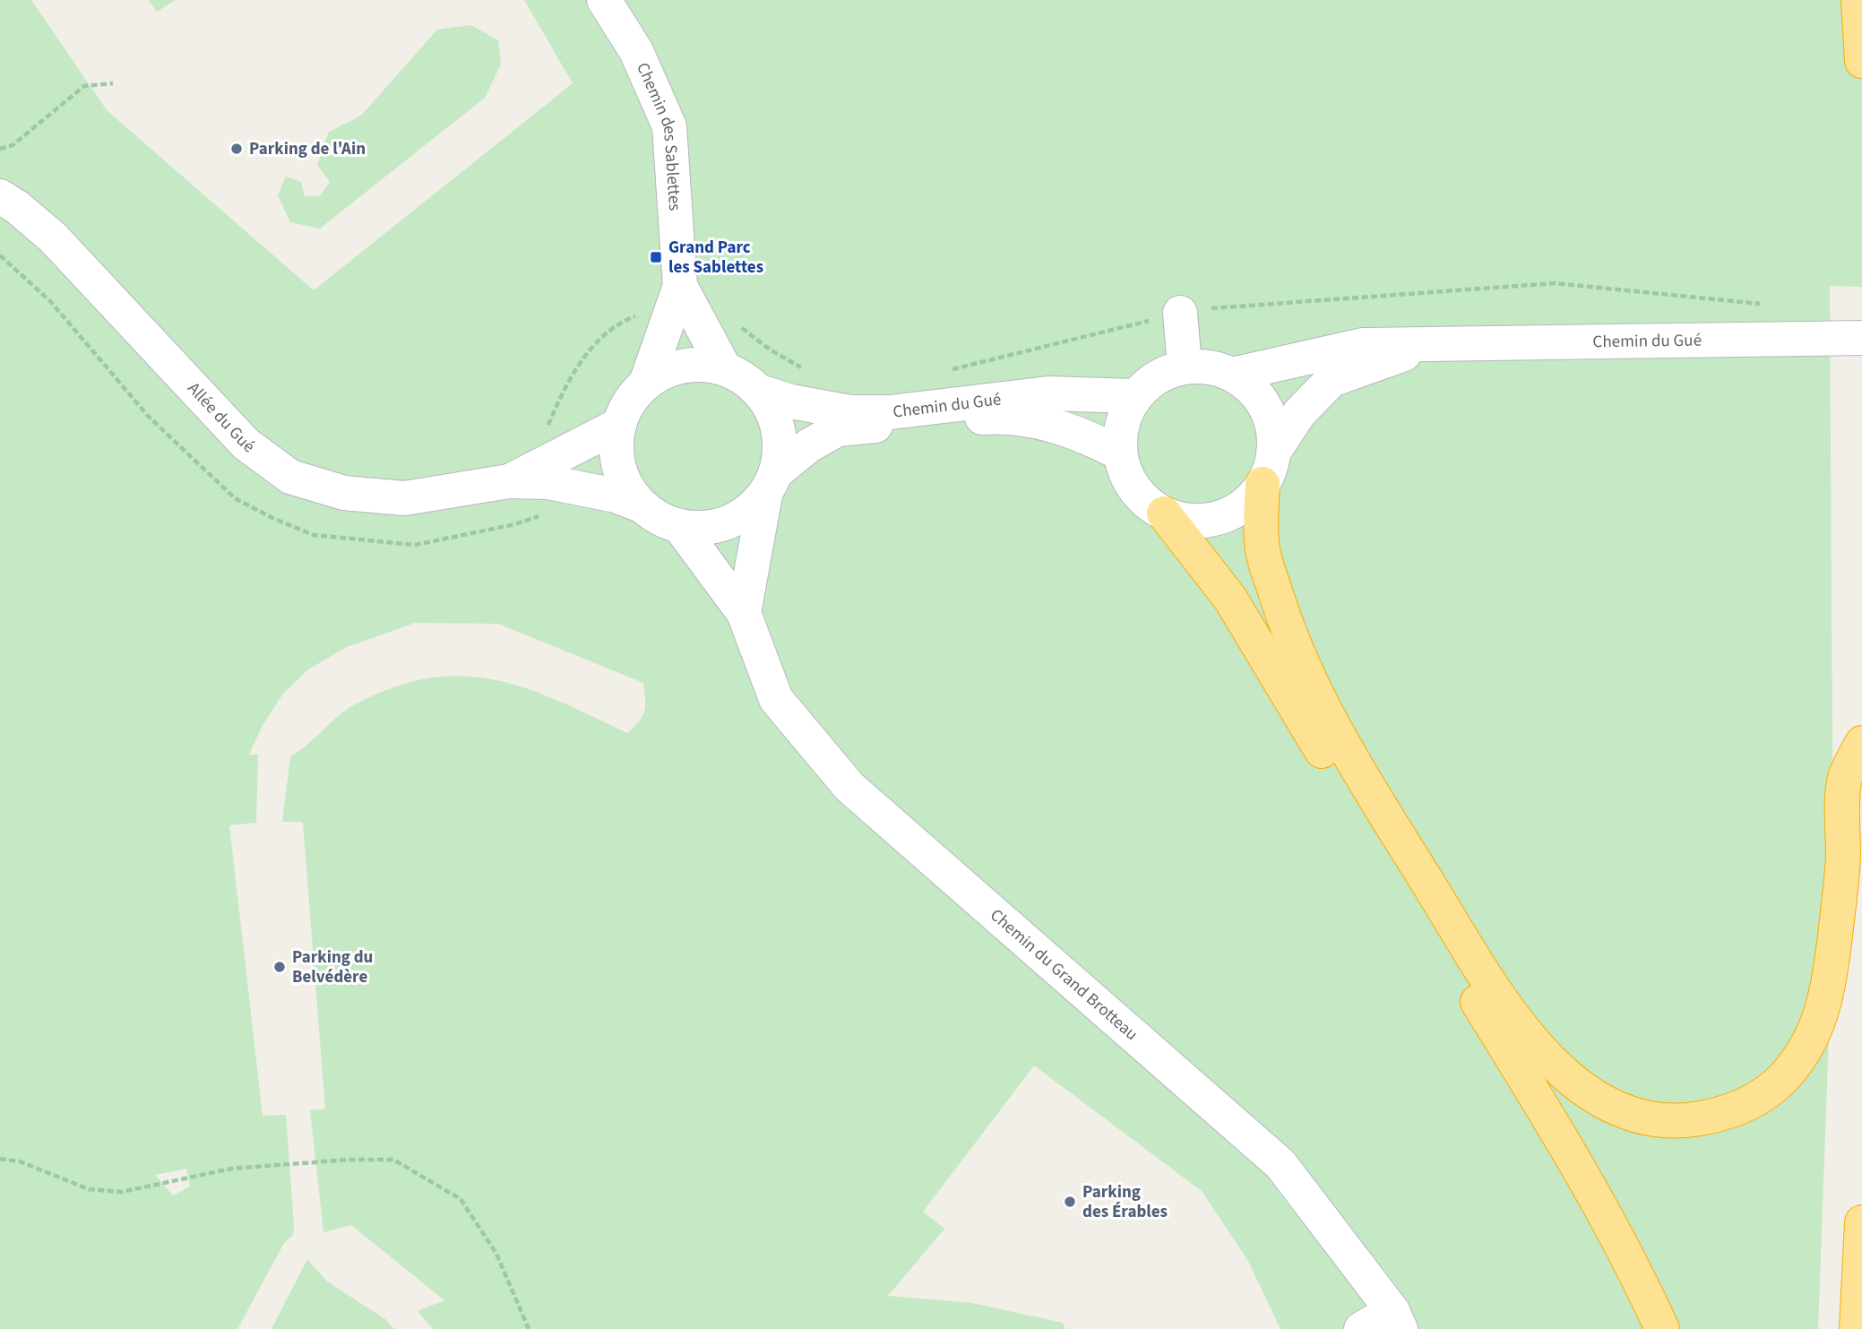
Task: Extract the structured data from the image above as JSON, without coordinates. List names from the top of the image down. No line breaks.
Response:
{"streets":{"street":["Chemin des Sablettes","Chemin du Gué","Allée du Gué","Chemin du Grand Brotteau"]},"crossings":[["Chemin du Gué","Allée du Gué"],["Chemin du Gué","Chemin du Grand Brotteau"],["Allée du Gué","Chemin du Grand Brotteau"]],"places":{"other":["Parking de l'Ain","Parking du Belvédère","Parking des Érables"],"transit":["Grand Parc les Sablettes"]}}
